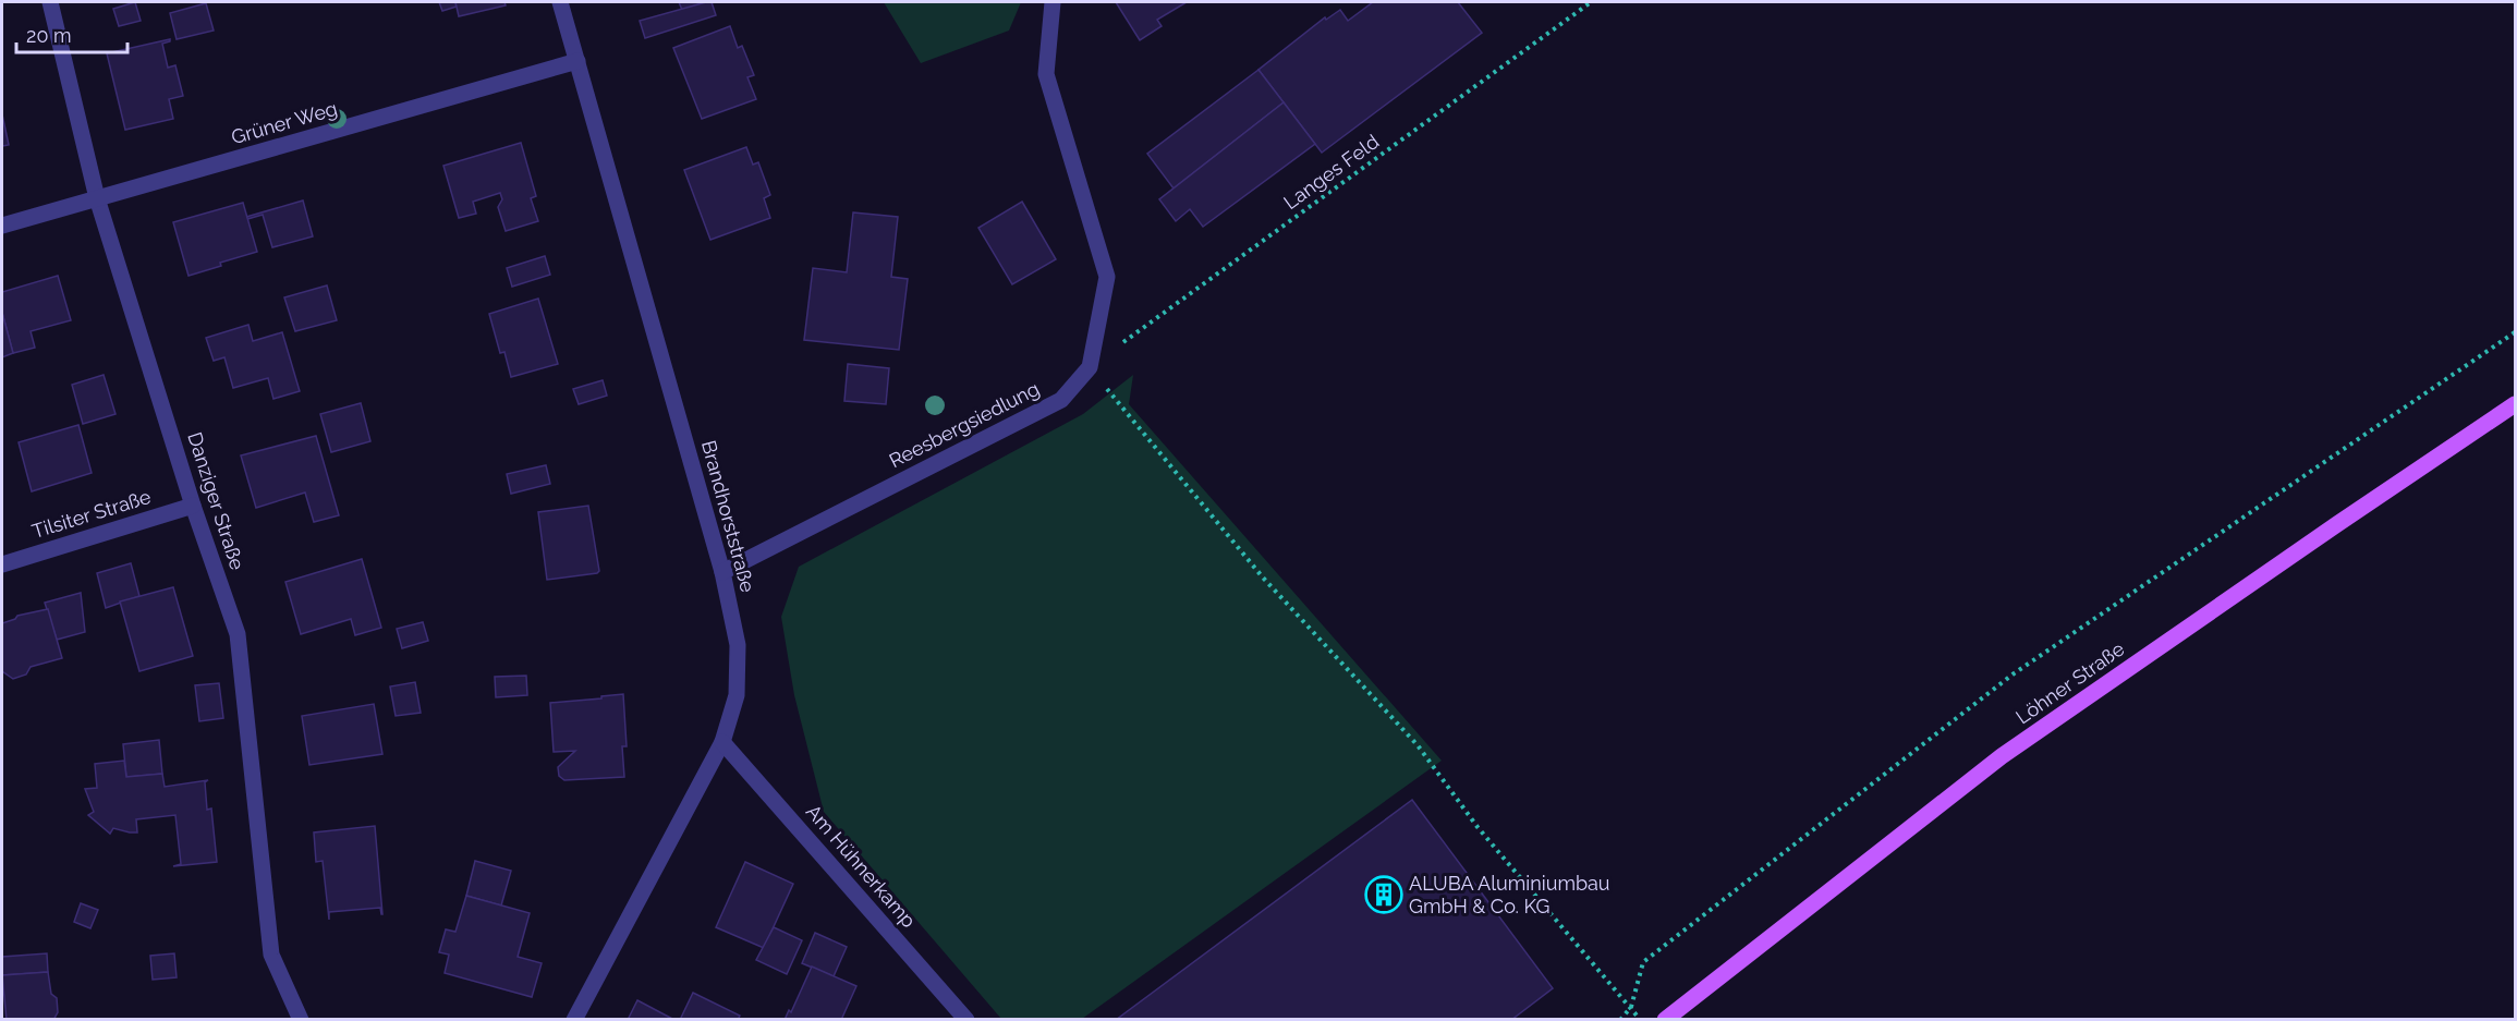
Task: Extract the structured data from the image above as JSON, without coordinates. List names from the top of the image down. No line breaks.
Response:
{"streets":{"main road":["Löhner Straße"],"street":["Grüner Weg","Reesbergsiedlung","Danziger Straße","Tilsiter Straße","Brandhorststraße","Am Hühnerkamp"],"path":["Langes Feld"]},"crossings":[["Grüner Weg","Danziger Straße"],["Grüner Weg","Brandhorststraße"],["Langes Feld","Reesbergsiedlung"],["Reesbergsiedlung","Brandhorststraße"],["Danziger Straße","Tilsiter Straße"],["Brandhorststraße","Am Hühnerkamp"]],"places":{"building":["ALUBA Aluminiumbau GmbH & Co. KG"]},"scale_bar":"20 m"}
